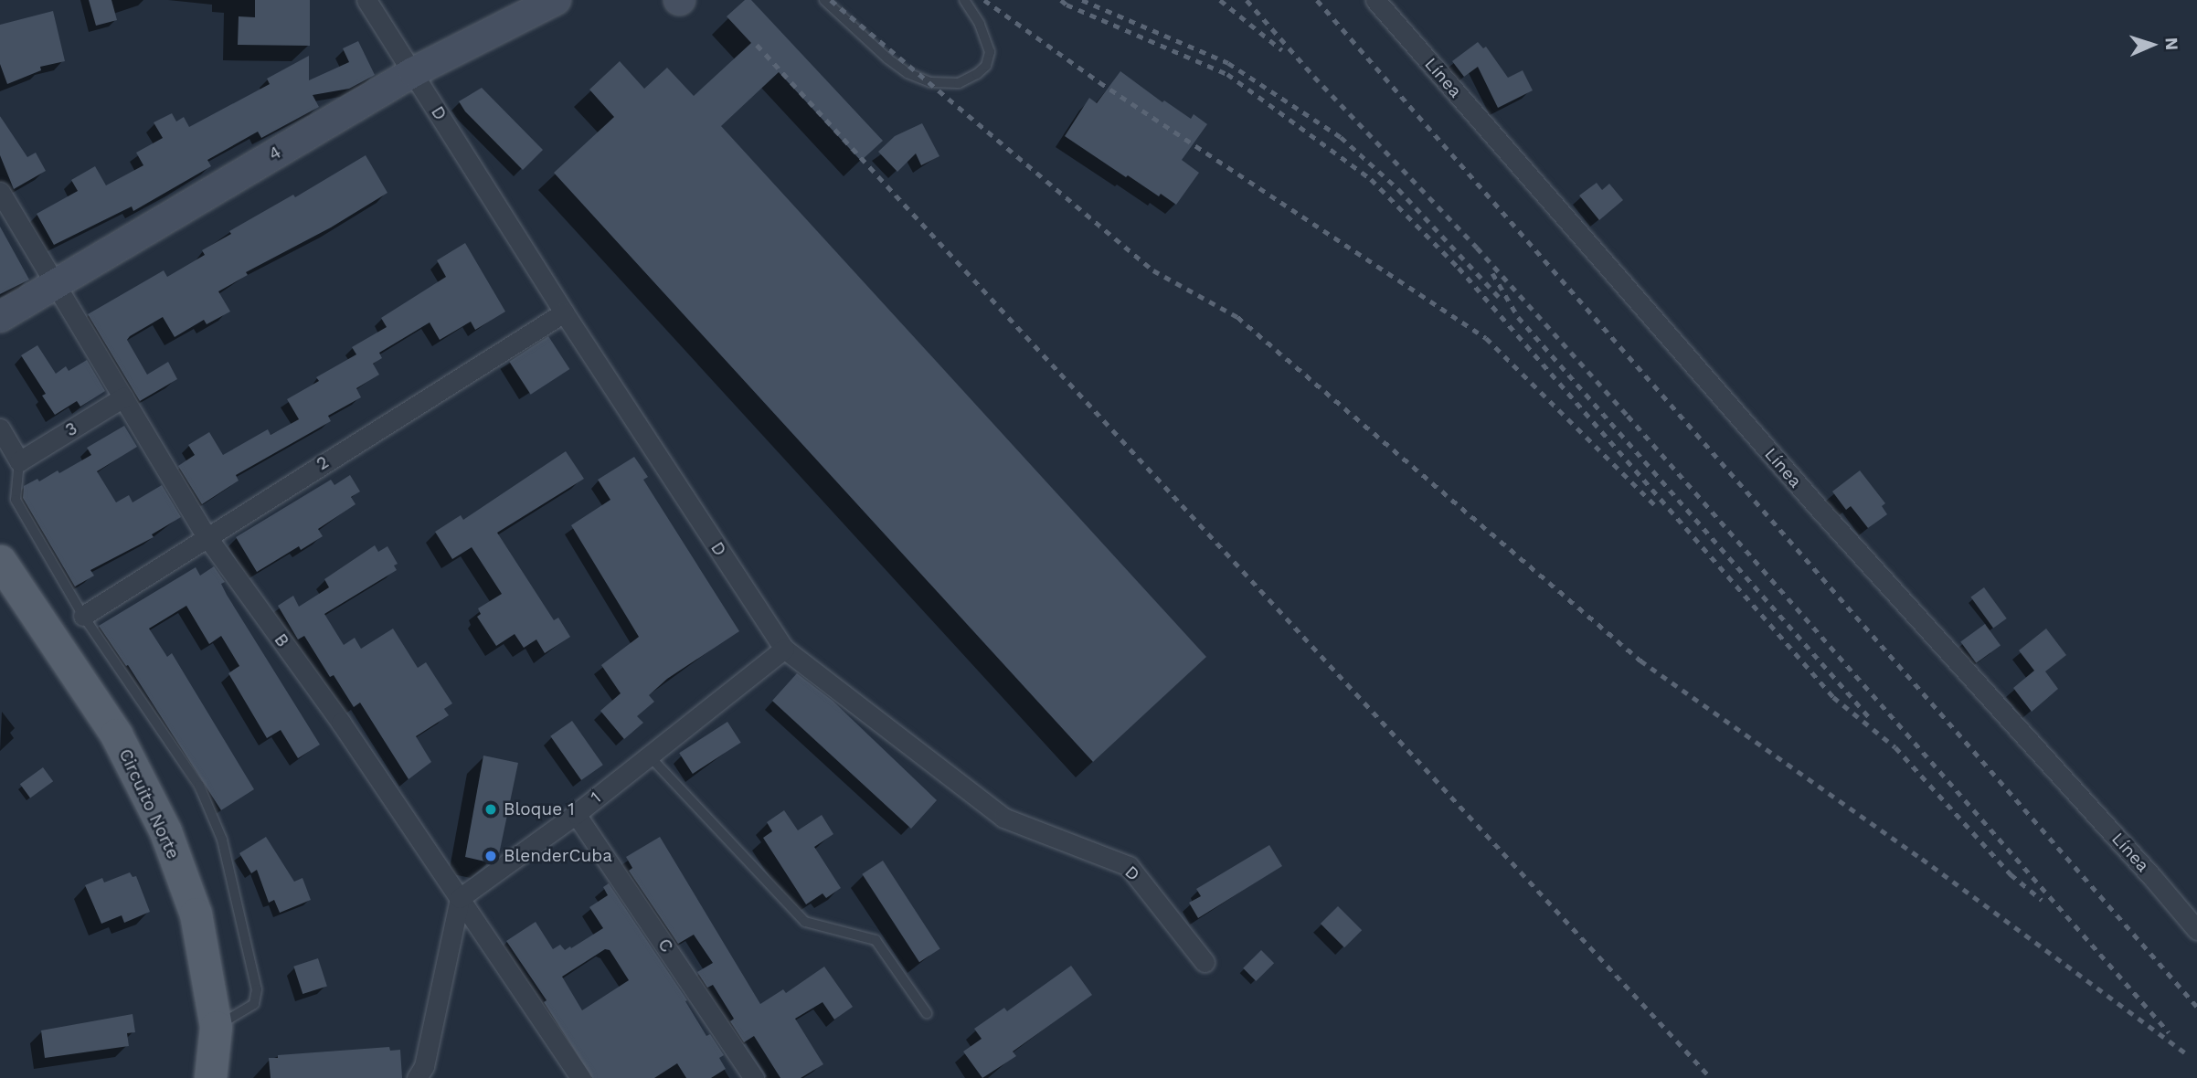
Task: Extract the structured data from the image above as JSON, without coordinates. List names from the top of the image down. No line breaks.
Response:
{"streets":{"main road":["Circuito Norte"],"street":["Línea","D","4","3","2","B","1","C"]},"crossings":[["D","4"],["D","2"],["D","1"],["4","B"],["3","B"],["2","B"],["B","1"],["1","C"]],"places":["Bloque 1","BlenderCuba"],"north":"right"}
